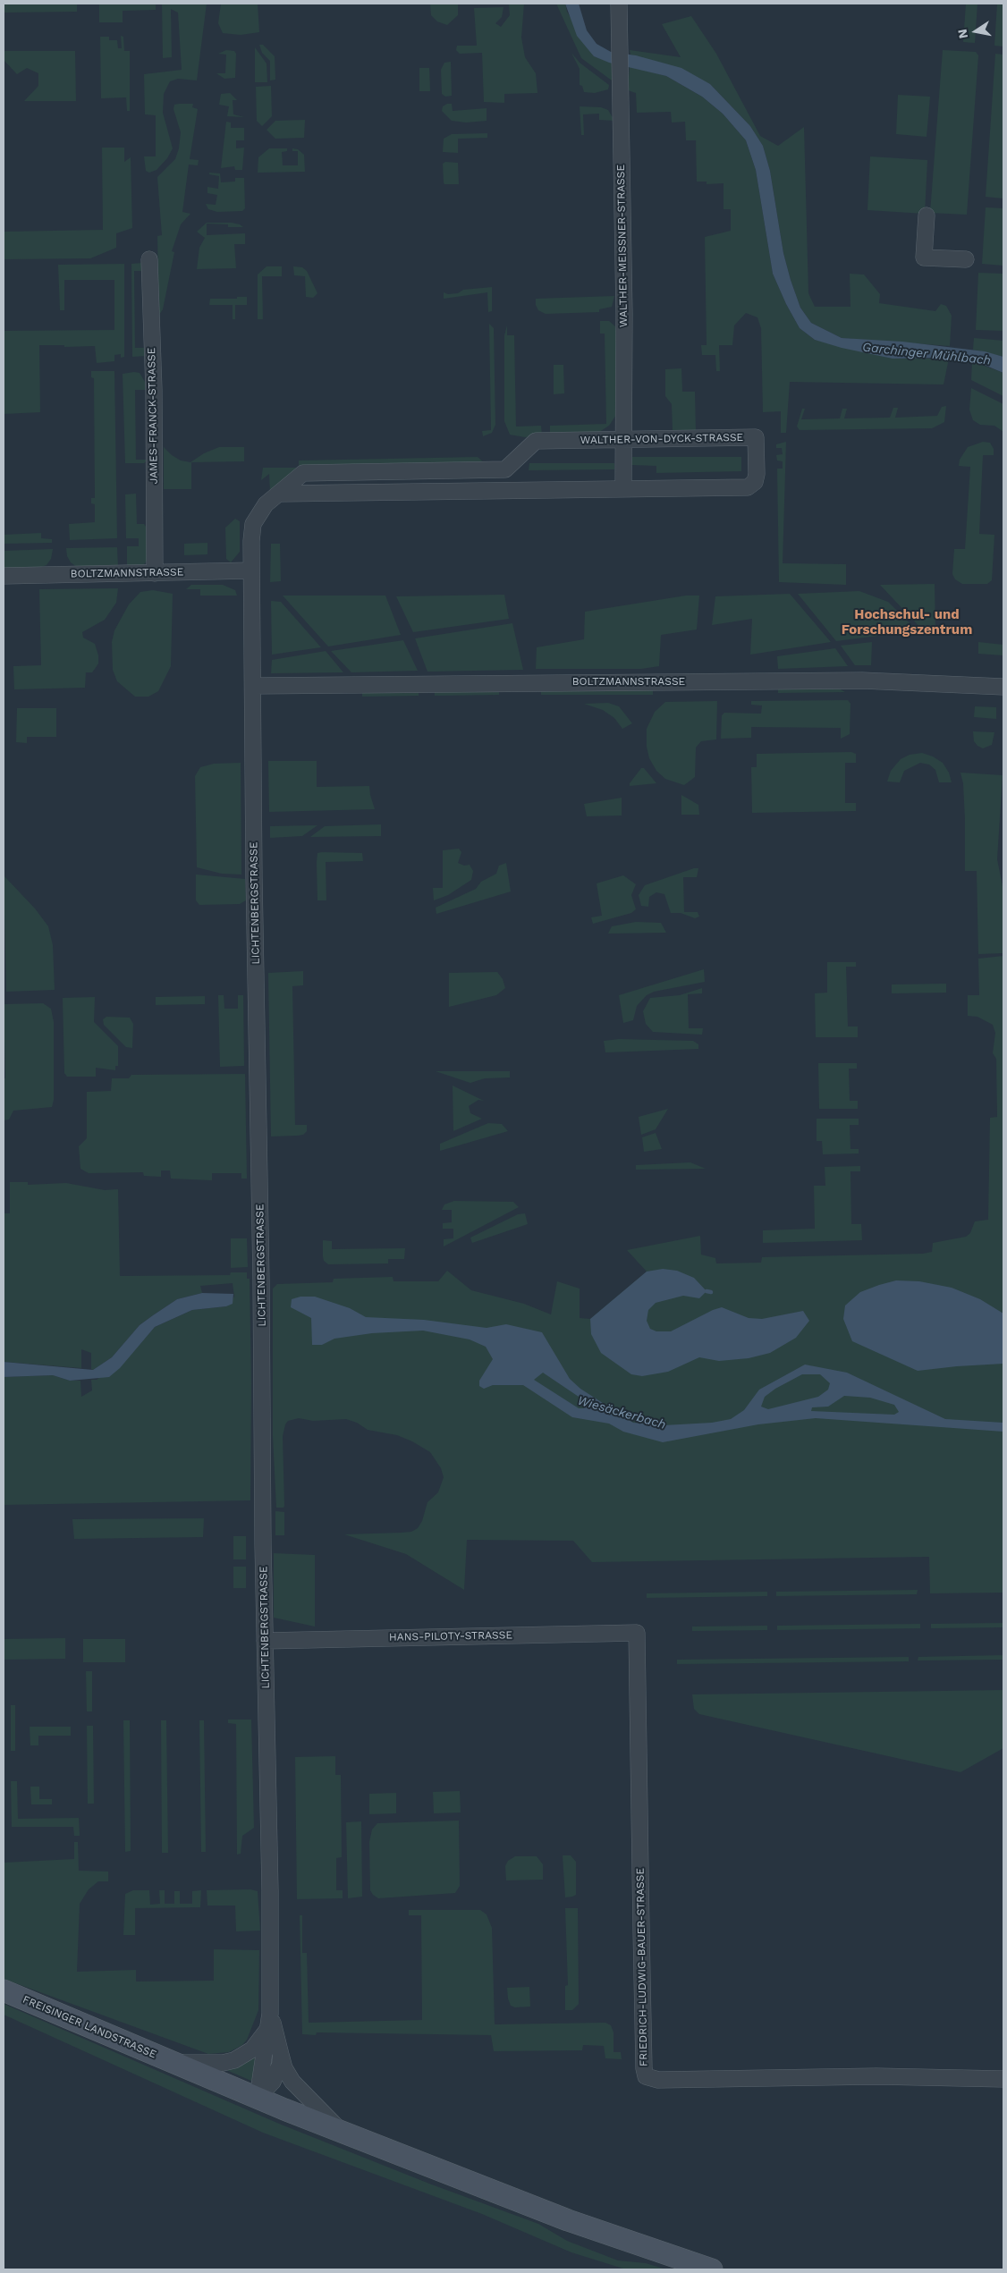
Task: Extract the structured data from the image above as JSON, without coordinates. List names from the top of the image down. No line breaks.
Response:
{"streets":{"main road":["FREISINGER LANDSTRASSE"],"street":["WALTHER-MEISSNER-STRASSE","JAMES-FRANCK-STRASSE","WALTHER-VON-DYCK-STRASSE","BOLTZMANNSTRASSE","LICHTENBERGSTRASSE","HANS-PILOTY-STRASSE","FRIEDRICH-LUDWIG-BAUER-STRASSE"]},"crossings":[["WALTHER-MEISSNER-STRASSE","WALTHER-VON-DYCK-STRASSE"],["JAMES-FRANCK-STRASSE","BOLTZMANNSTRASSE"],["WALTHER-VON-DYCK-STRASSE","LICHTENBERGSTRASSE"],["BOLTZMANNSTRASSE","LICHTENBERGSTRASSE"],["LICHTENBERGSTRASSE","HANS-PILOTY-STRASSE"],["LICHTENBERGSTRASSE","FREISINGER LANDSTRASSE"],["HANS-PILOTY-STRASSE","FRIEDRICH-LUDWIG-BAUER-STRASSE"]],"districts":["Hochschul- und Forschungszentrum"],"water":["Garchinger Mühlbach","Wiesäckerbach"],"north":"left"}
